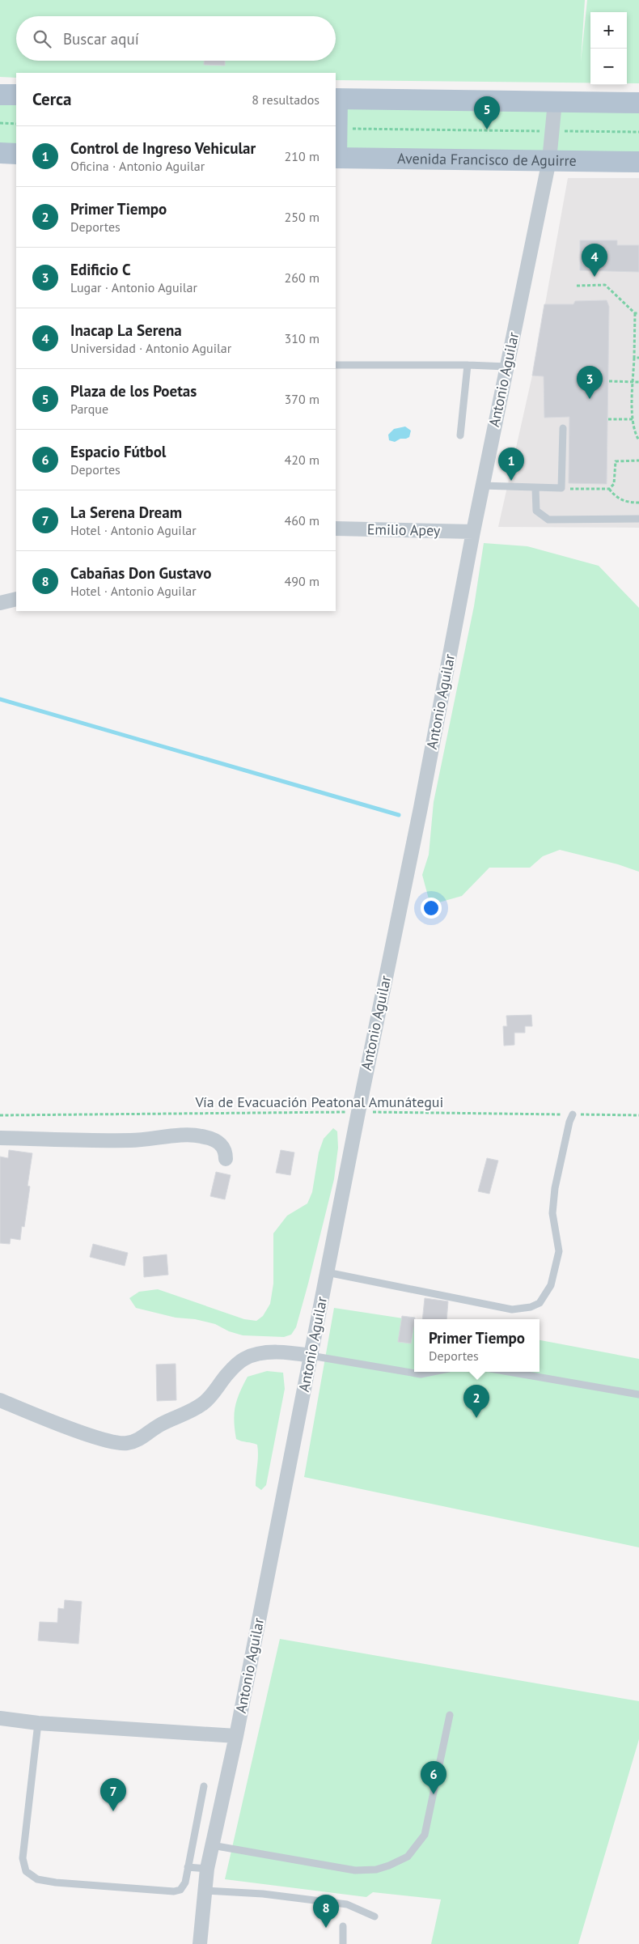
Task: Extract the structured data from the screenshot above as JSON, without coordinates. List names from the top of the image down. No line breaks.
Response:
{"streets":{"main road":["Avenida Francisco de Aguirre"],"street":["Antonio Aguilar","Emilio Apey"],"path":["Vía de Evacuación Peatonal Amunátegui"]},"crossings":[["Avenida Francisco de Aguirre","Antonio Aguilar"],["Antonio Aguilar","Emilio Apey"],["Antonio Aguilar","Vía de Evacuación Peatonal Amunátegui"]],"page":{"map_buttons":["+","−"],"search":"Buscar aquí","heading":["Cerca","8 resultados"],"pins":["5","4","3","1","2","6","7","8"],"list":[{"mark":"1","name":"Control de Ingreso Vehicular","note":"Oficina · Antonio Aguilar","value":"210 m"},{"mark":"2","name":"Primer Tiempo","note":"Deportes","value":"250 m"},{"mark":"3","name":"Edificio C","note":"Lugar · Antonio Aguilar","value":"260 m"},{"mark":"4","name":"Inacap La Serena","note":"Universidad · Antonio Aguilar","value":"310 m"},{"mark":"5","name":"Plaza de los Poetas","note":"Parque","value":"370 m"},{"mark":"6","name":"Espacio Fútbol","note":"Deportes","value":"420 m"},{"mark":"7","name":"La Serena Dream","note":"Hotel · Antonio Aguilar","value":"460 m"},{"mark":"8","name":"Cabañas Don Gustavo","note":"Hotel · Antonio Aguilar","value":"490 m"}],"popup":["Primer Tiempo","Deportes"]}}
